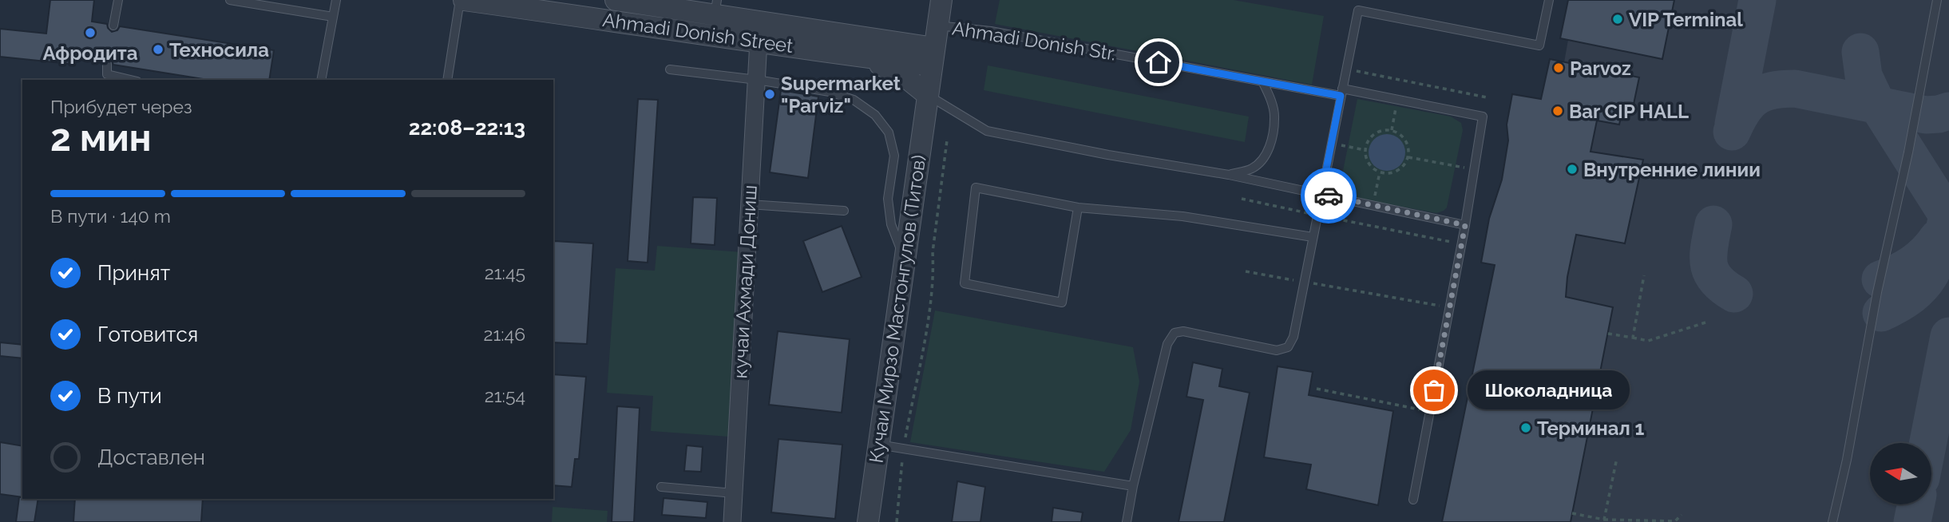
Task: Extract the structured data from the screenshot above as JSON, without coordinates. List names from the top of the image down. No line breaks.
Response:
{"streets":{"street":["Ahmadi Donish Street","кучаи Ахмади Дониш","Кучаи Мирзо Мастонгулов (Титов)"],"lane":["Ahmadi Donish Str."]},"crossings":[["Ahmadi Donish Street","кучаи Ахмади Дониш"],["Ahmadi Donish Street","Кучаи Мирзо Мастонгулов (Титов)"],["Ahmadi Donish Str.","Кучаи Мирзо Мастонгулов (Титов)"]],"places":["VIP Terminal","Афродита","Техносила","Parvoz","Supermarket \"Parviz\"","Bar CIP HALL","Внутренние линии","Шоколадница","Терминал 1"],"north":"left","page":{"heading":["2 мин","Прибудет через","22:08–22:13"],"bar":"В пути · 140 m","list":[["Принят","21:45"],["Готовится","21:46"],["В пути","21:54"],"Доставлен"],"bubble":"Шоколадница"}}
